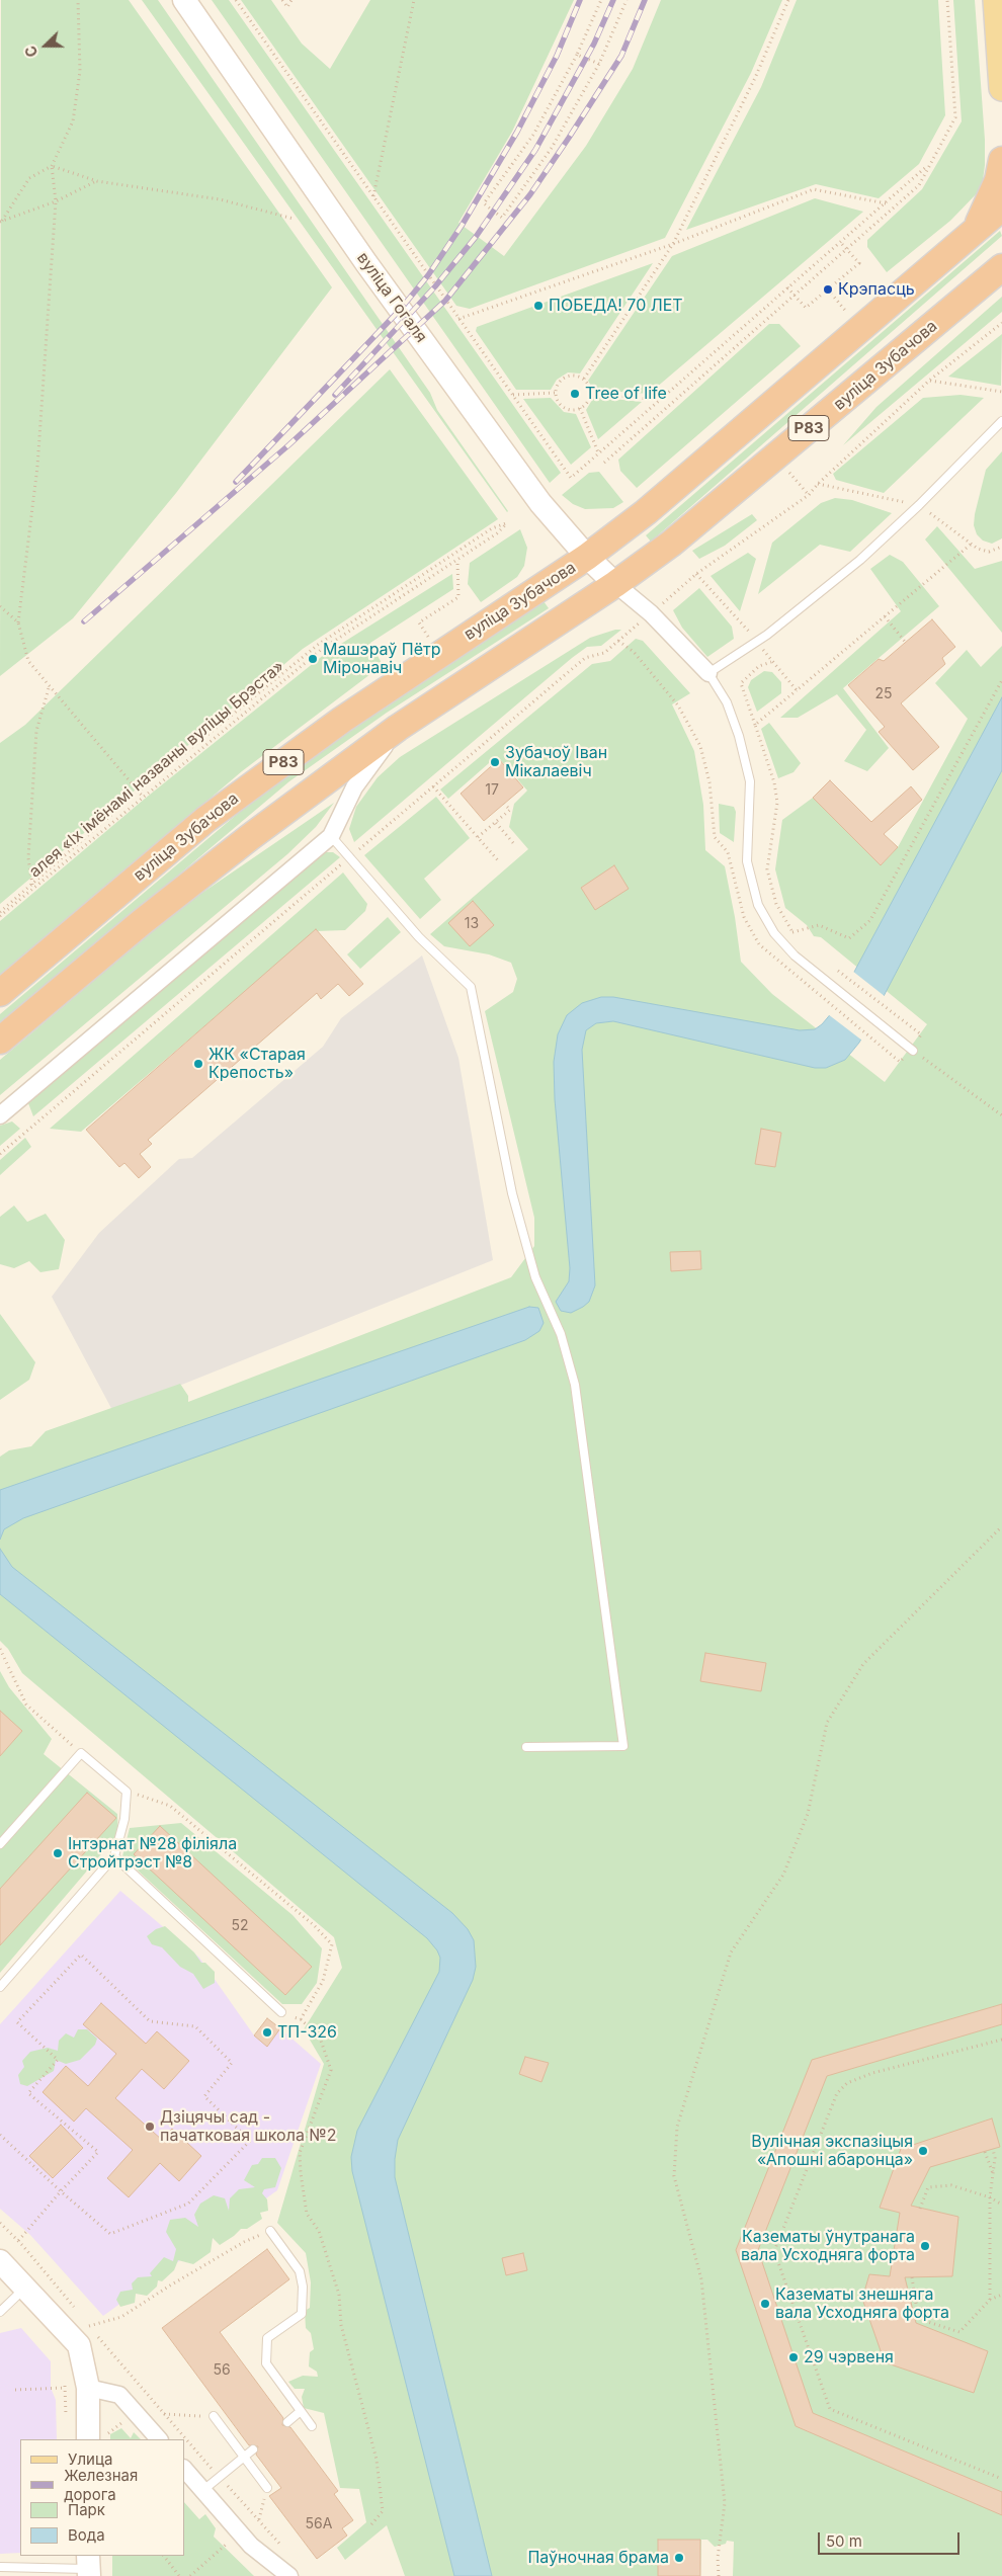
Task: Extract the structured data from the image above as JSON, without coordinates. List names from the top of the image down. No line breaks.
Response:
{"streets":{"highway":["вуліца Зубачова","Р83"],"main road":["вуліца Гогаля"],"path":["алея «Іх імёнамі названы вуліцы Брэста»"]},"crossings":[["вуліца Гогаля","вуліца Зубачова"]],"places":["Крэпасць","ПОБЕДА! 70 ЛЕТ","Tree of life","Машэраў Пётр Міронавіч","Зубачоў Іван Мікалаевіч","ЖК «Старая Крепость»","Інтэрнат №28 фiлiяла Стройтрэст №8","ТП-326","Дзіцячы сад - пачатковая школа №2","Вулічная экспазіцыя «Апошні абаронца»","Казематы ўнутранага вала Усходняга форта","Казематы знешняга вала Усходняга форта","29 чэрвеня","Паўночная брама"],"house_numbers":["25","17","13","52","56","56А"],"legend":["Улица","Железная дорога","Парк","Вода"],"scale_bar":"50 m","north":"left"}
